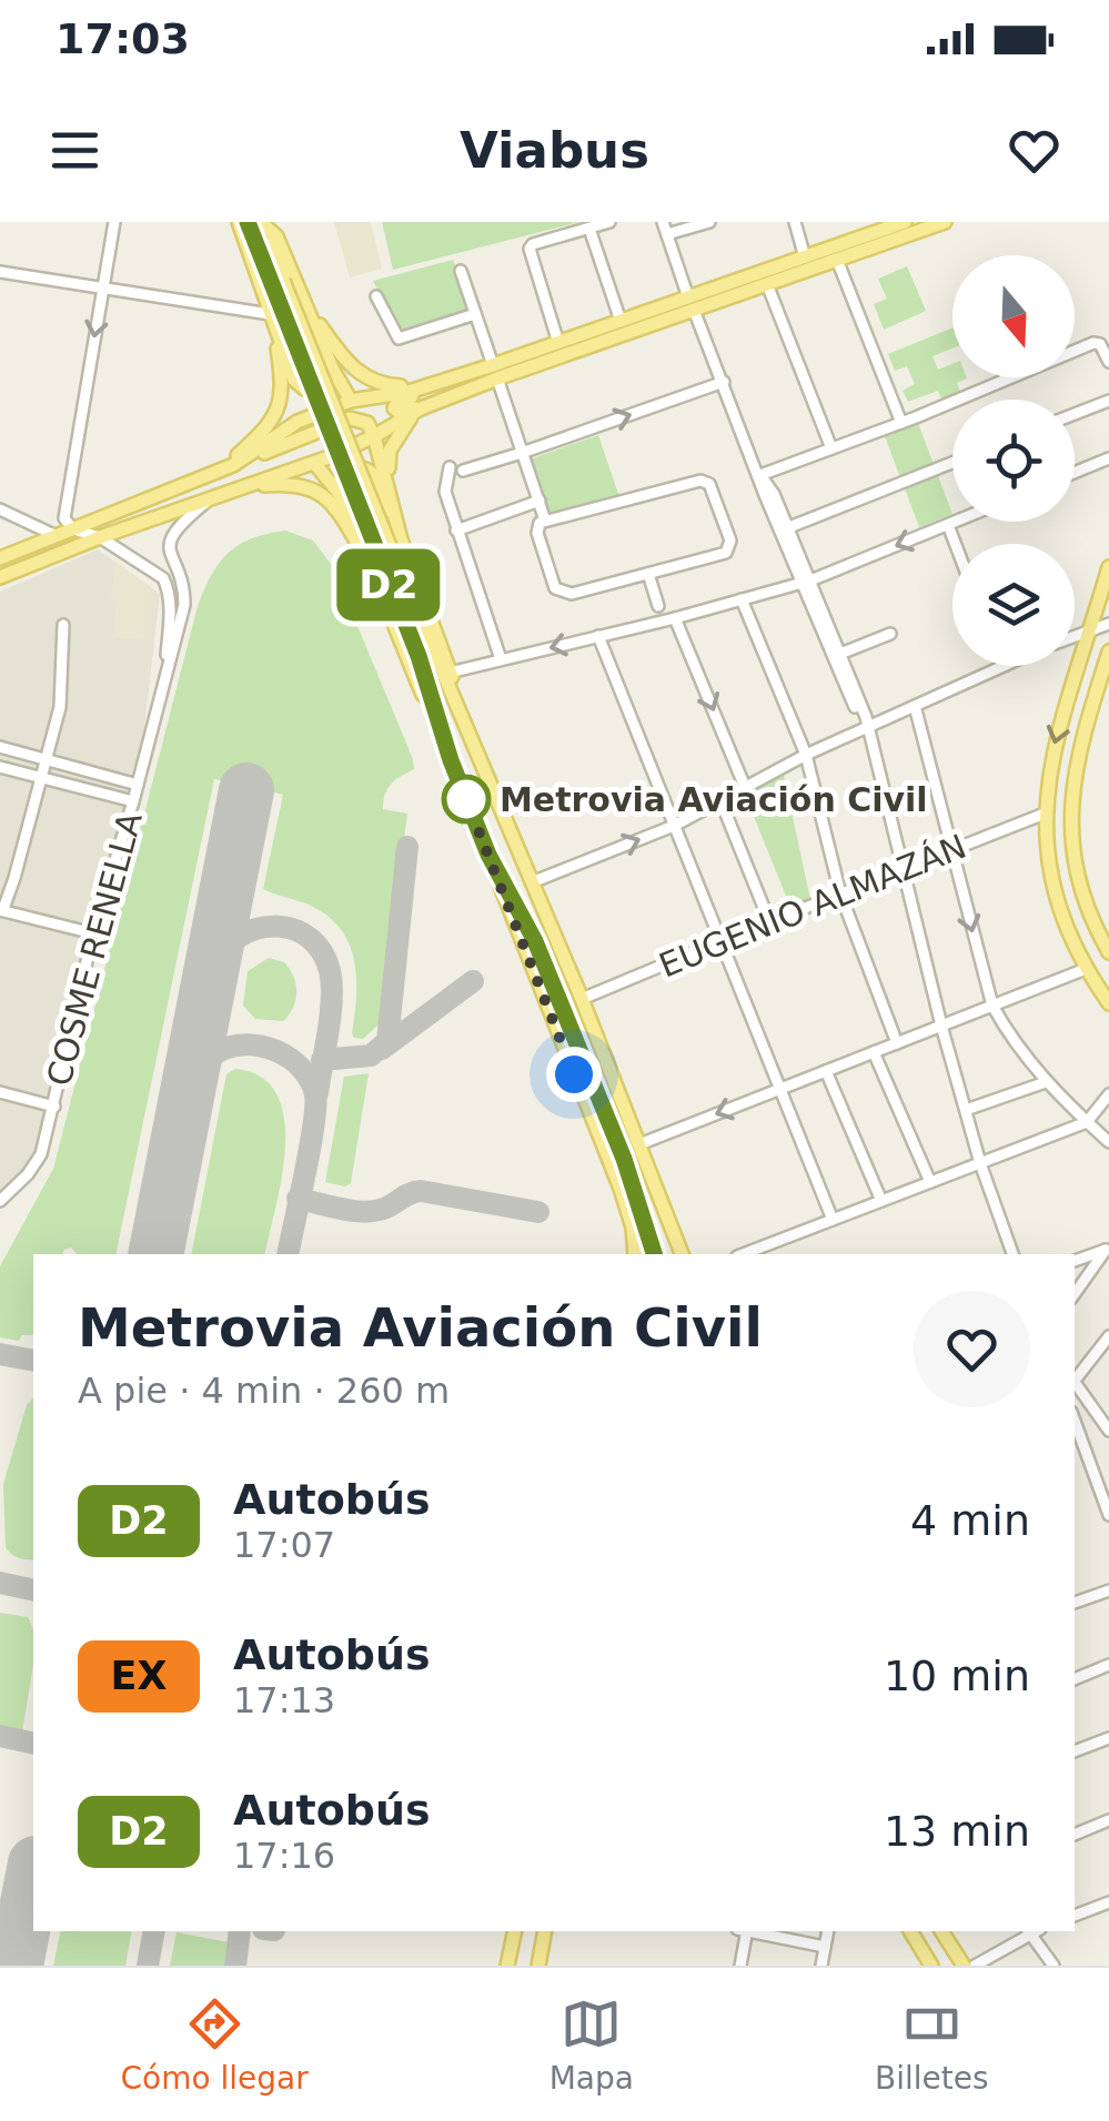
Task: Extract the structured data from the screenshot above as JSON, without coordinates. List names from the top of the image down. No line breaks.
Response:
{"streets":{"street":["EUGENIO ALMAZÁN","COSME RENELLA"]},"places":["Metrovia Aviación Civil"],"lines":["bus line D2"],"north":"bottom","page":{"status":"17:03","header":"Viabus","on_map":"D2","heading":["Metrovia Aviación Civil","A pie · 4 min · 260 m"],"list":[{"mark":"D2","name":"Autobús","note":"17:07","value":"4 min"},{"mark":"EX","name":"Autobús","note":"17:13","value":"10 min"},{"mark":"D2","name":"Autobús","note":"17:16","value":"13 min"}],"tabs":["Cómo llegar","Mapa","Billetes"]}}
